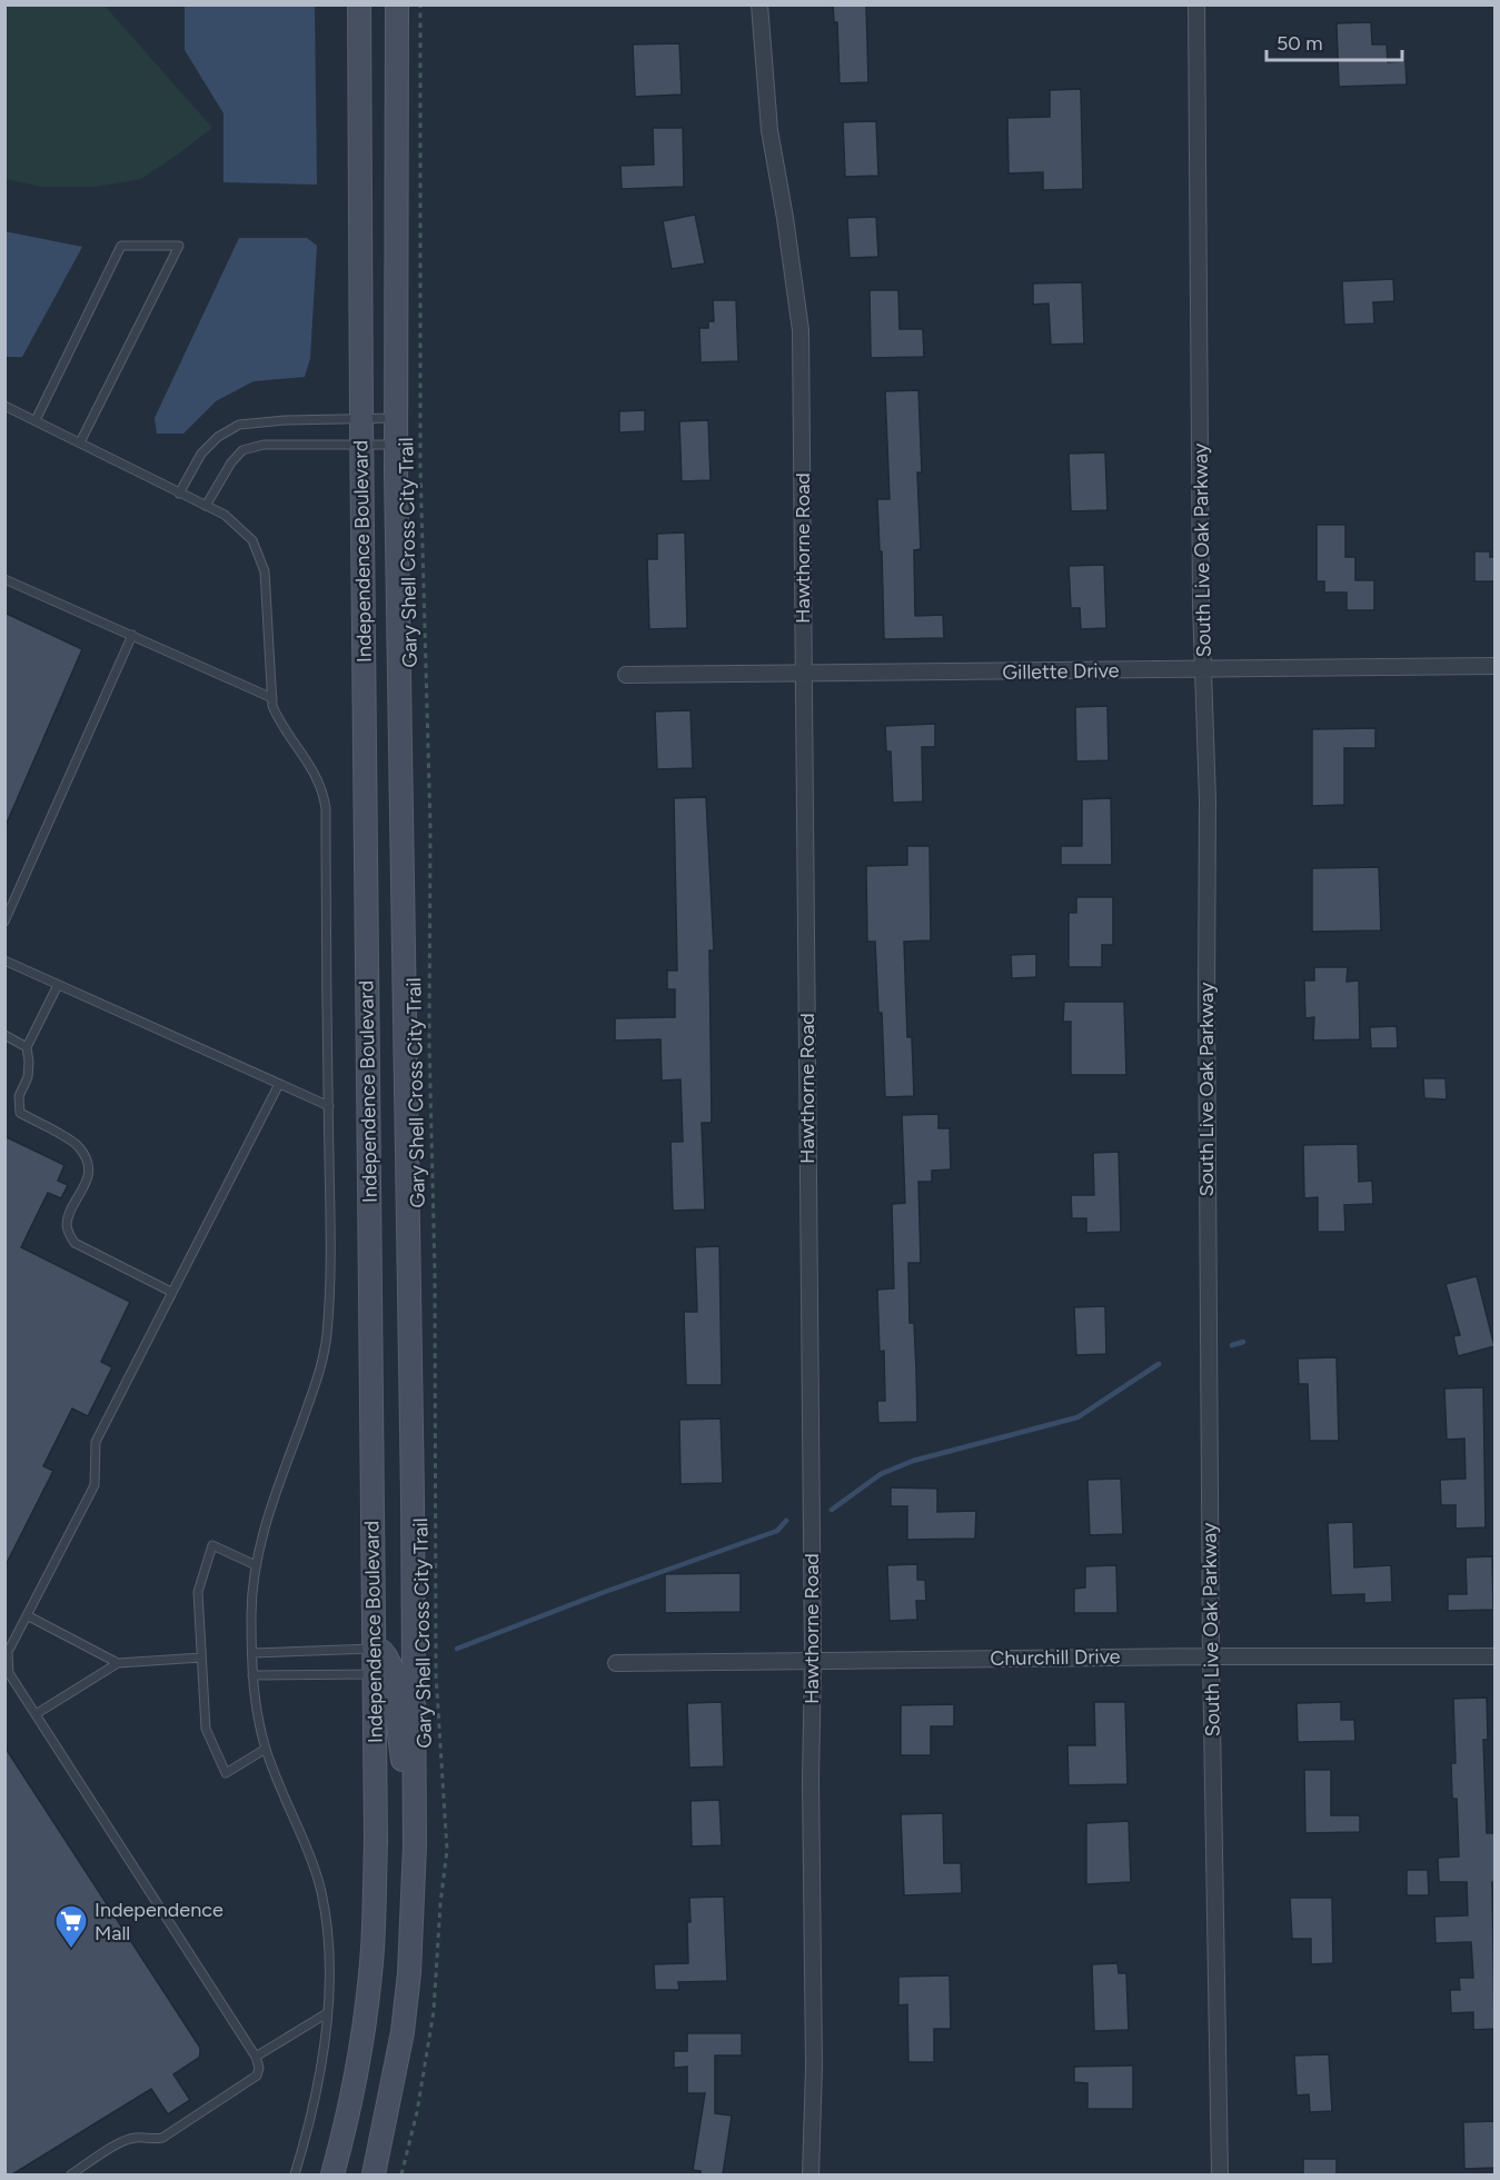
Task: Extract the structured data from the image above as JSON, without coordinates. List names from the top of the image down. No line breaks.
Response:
{"streets":{"main road":["Independence Boulevard"],"street":["Hawthorne Road","South Live Oak Parkway","Gillette Drive","Churchill Drive"],"path":["Gary Shell Cross City Trail"]},"crossings":[["Hawthorne Road","Gillette Drive"],["Hawthorne Road","Churchill Drive"],["South Live Oak Parkway","Gillette Drive"],["South Live Oak Parkway","Churchill Drive"]],"places":{"supermarket":["Independence Mall"]},"scale_bar":"50 m"}
